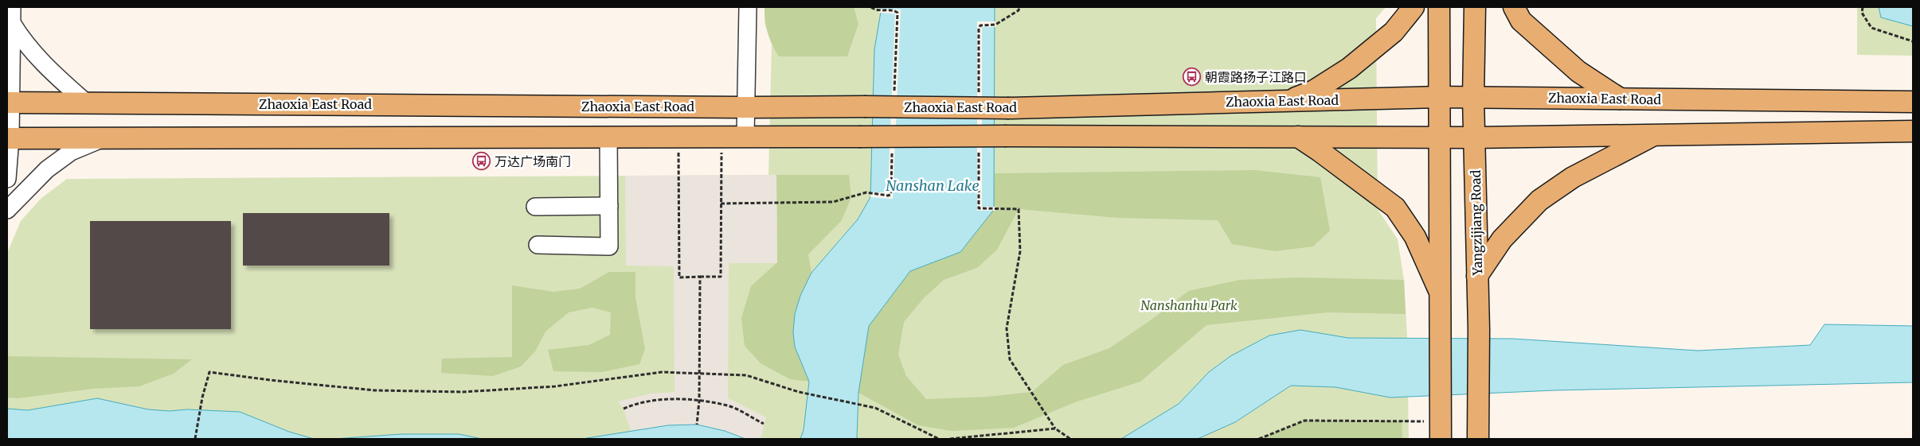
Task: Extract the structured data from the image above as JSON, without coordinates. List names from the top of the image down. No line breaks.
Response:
{"streets":{"main road":["Zhaoxia East Road","Yangzijiang Road"]},"crossings":[["Zhaoxia East Road","Yangzijiang Road"]],"water":["Nanshan Lake"],"parks":["Nanshanhu Park"],"places":{"bus stop":["朝霞路扬子江路口","万达广场南门"]}}
